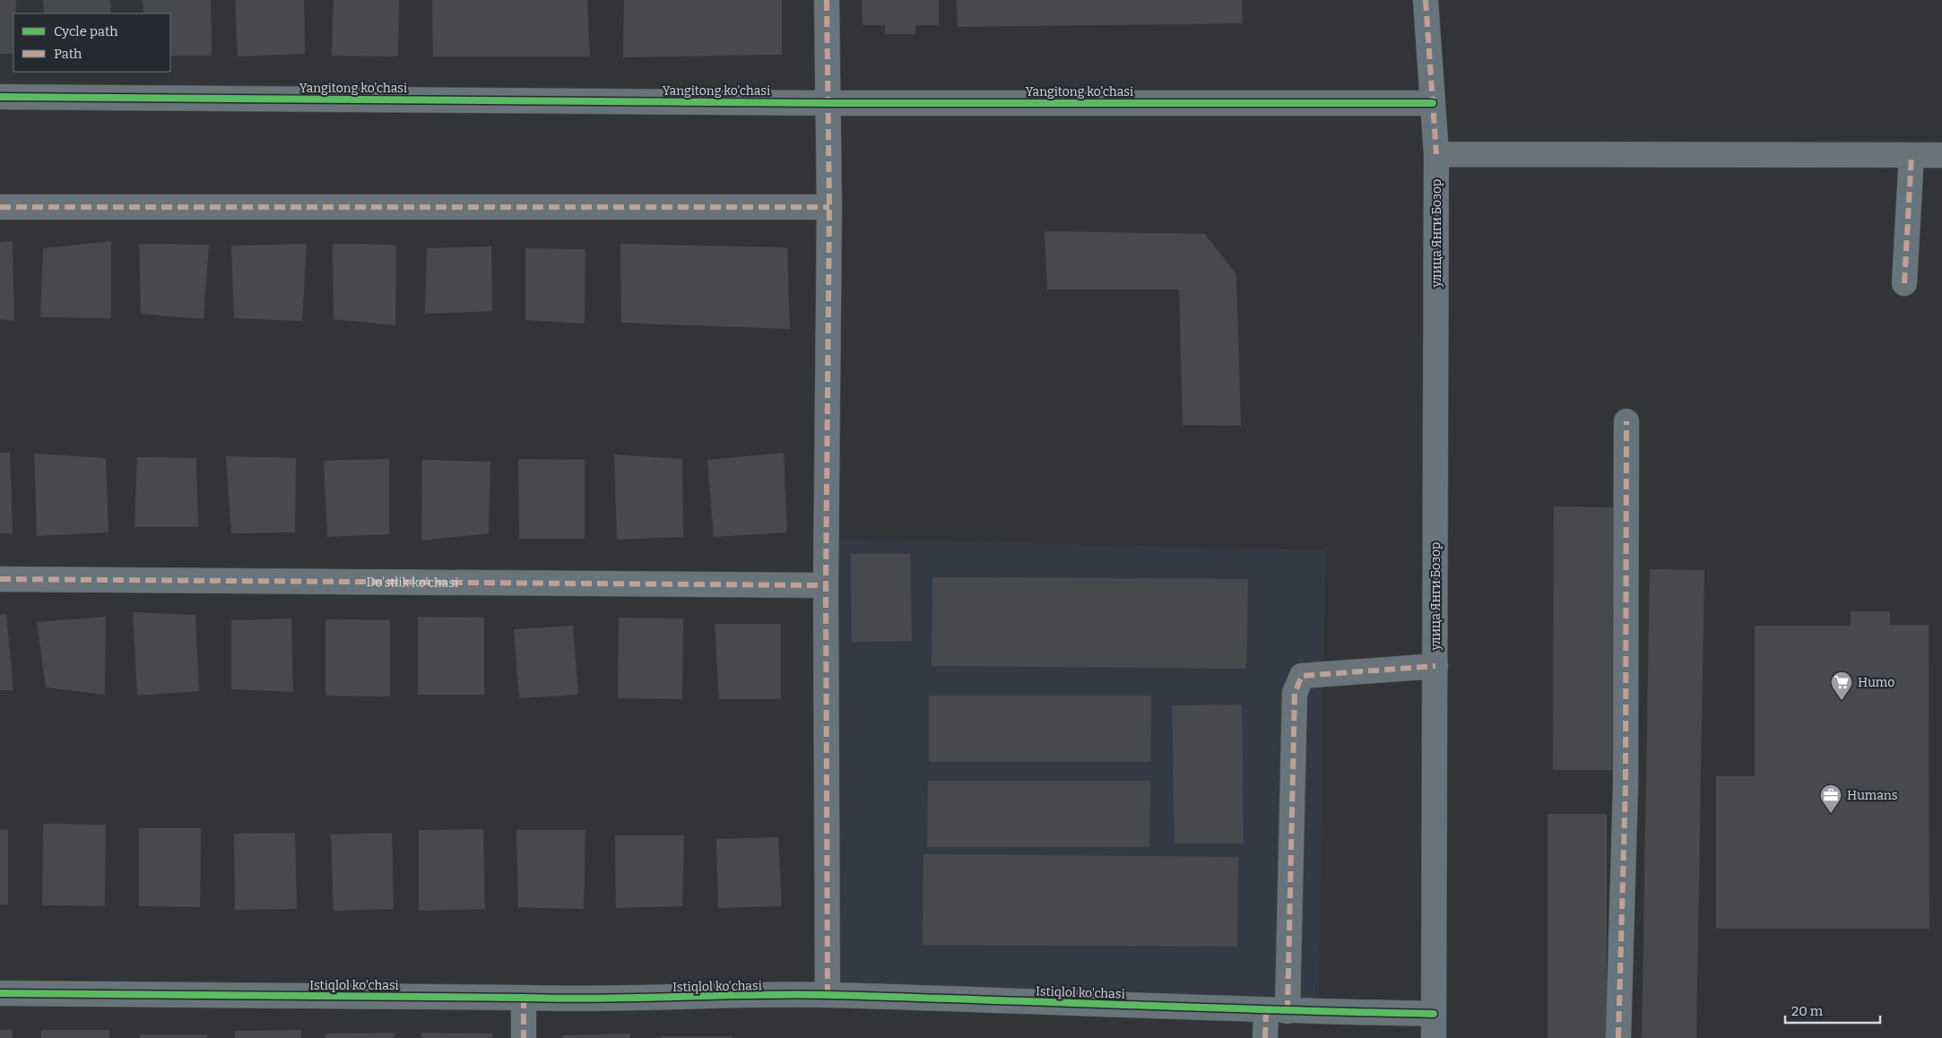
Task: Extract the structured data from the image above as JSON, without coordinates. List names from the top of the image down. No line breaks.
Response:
{"streets":{"street":["Yangitong ko'chasi","улица Янги Бозор","Do'stlik ko'chasi","Istiqlol ko'chasi"]},"crossings":[["Yangitong ko'chasi","улица Янги Бозор"],["улица Янги Бозор","Istiqlol ko'chasi"]],"places":{"supermarket":["Humo"],"office":["Humans"]},"legend":["Cycle path","Path"],"scale_bar":"20 m"}
